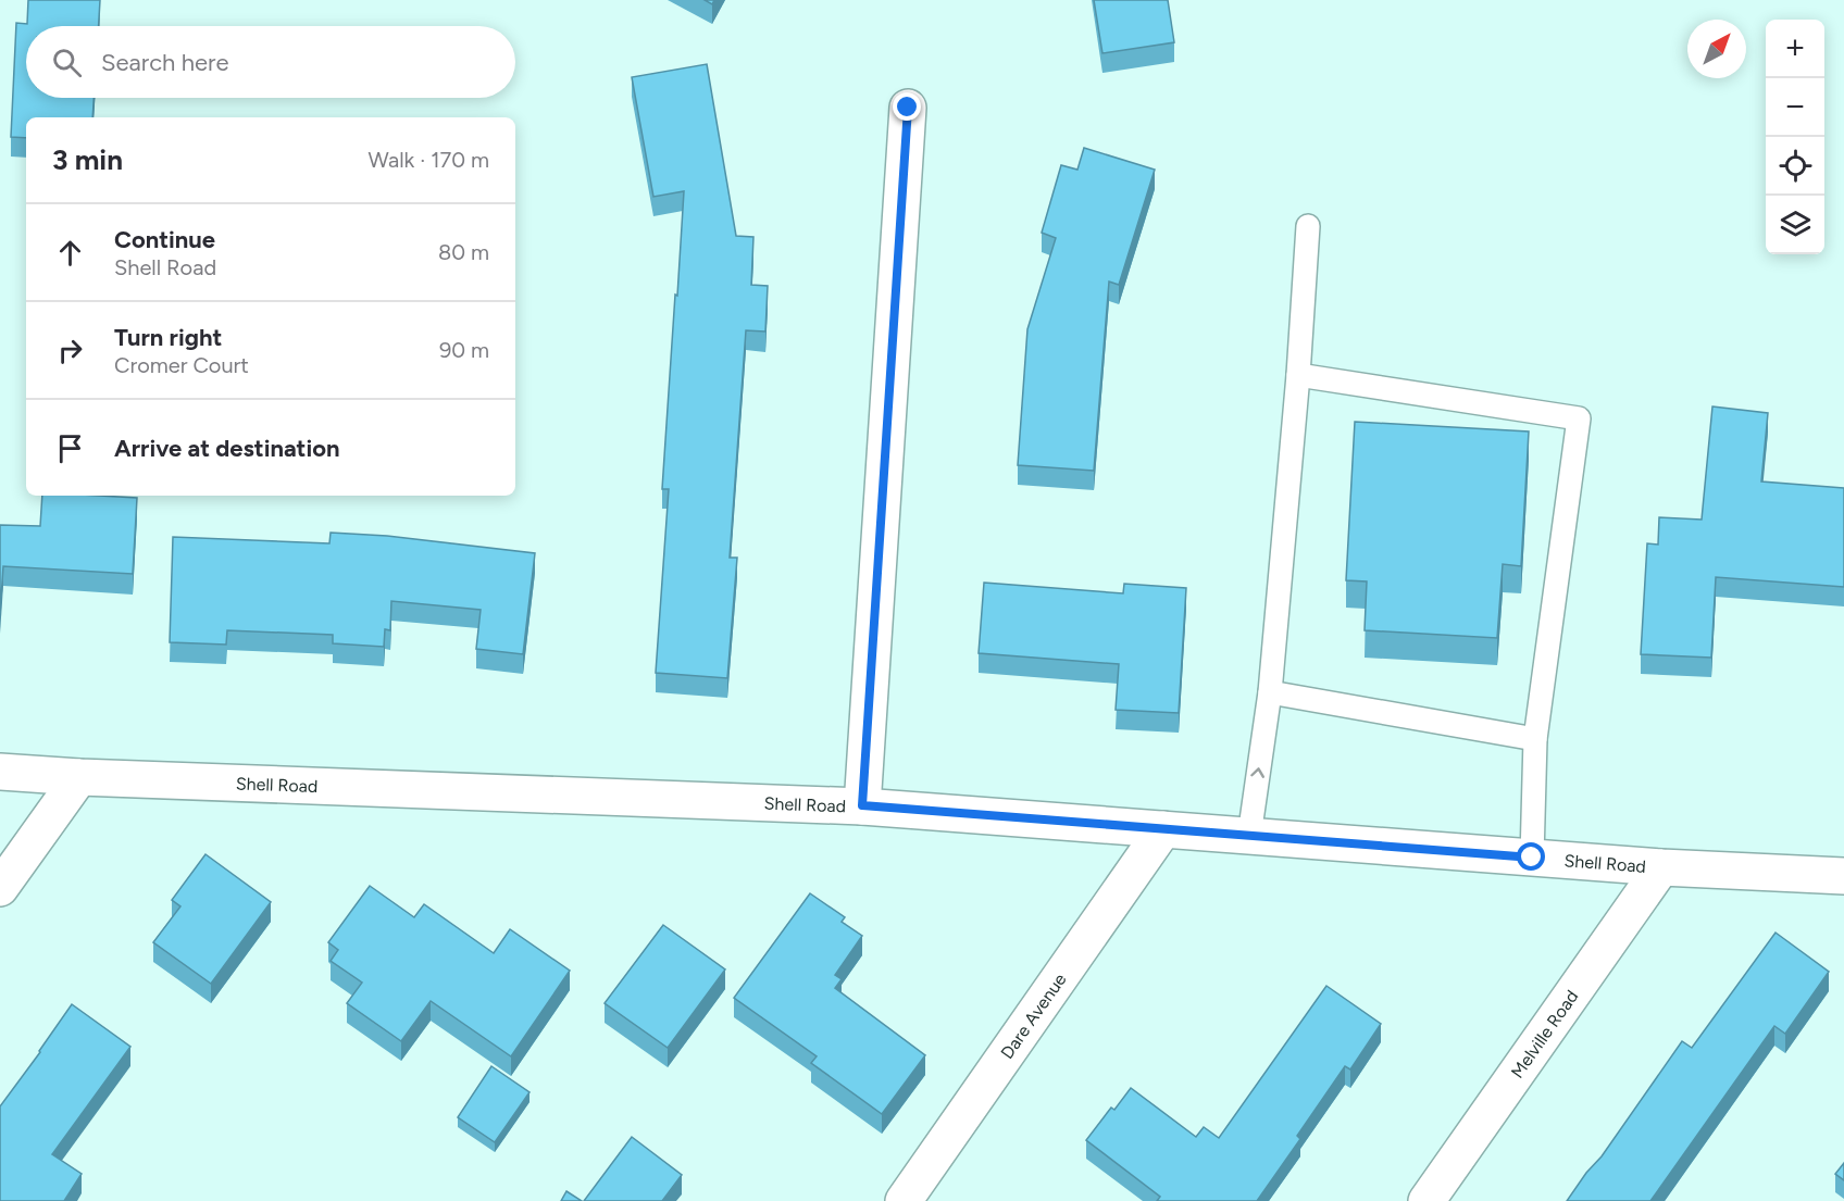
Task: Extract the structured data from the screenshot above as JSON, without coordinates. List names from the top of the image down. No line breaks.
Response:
{"streets":{"street":["Shell Road","Dare Avenue","Melville Road"]},"crossings":[["Shell Road","Dare Avenue"],["Shell Road","Melville Road"]],"north":"top right","page":{"map_buttons":["+","−"],"search":"Search here","heading":["3 min","Walk · 170 m"],"list":[["Continue","Shell Road","80 m"],["Turn right","Cromer Court","90 m"],"Arrive at destination"]}}
